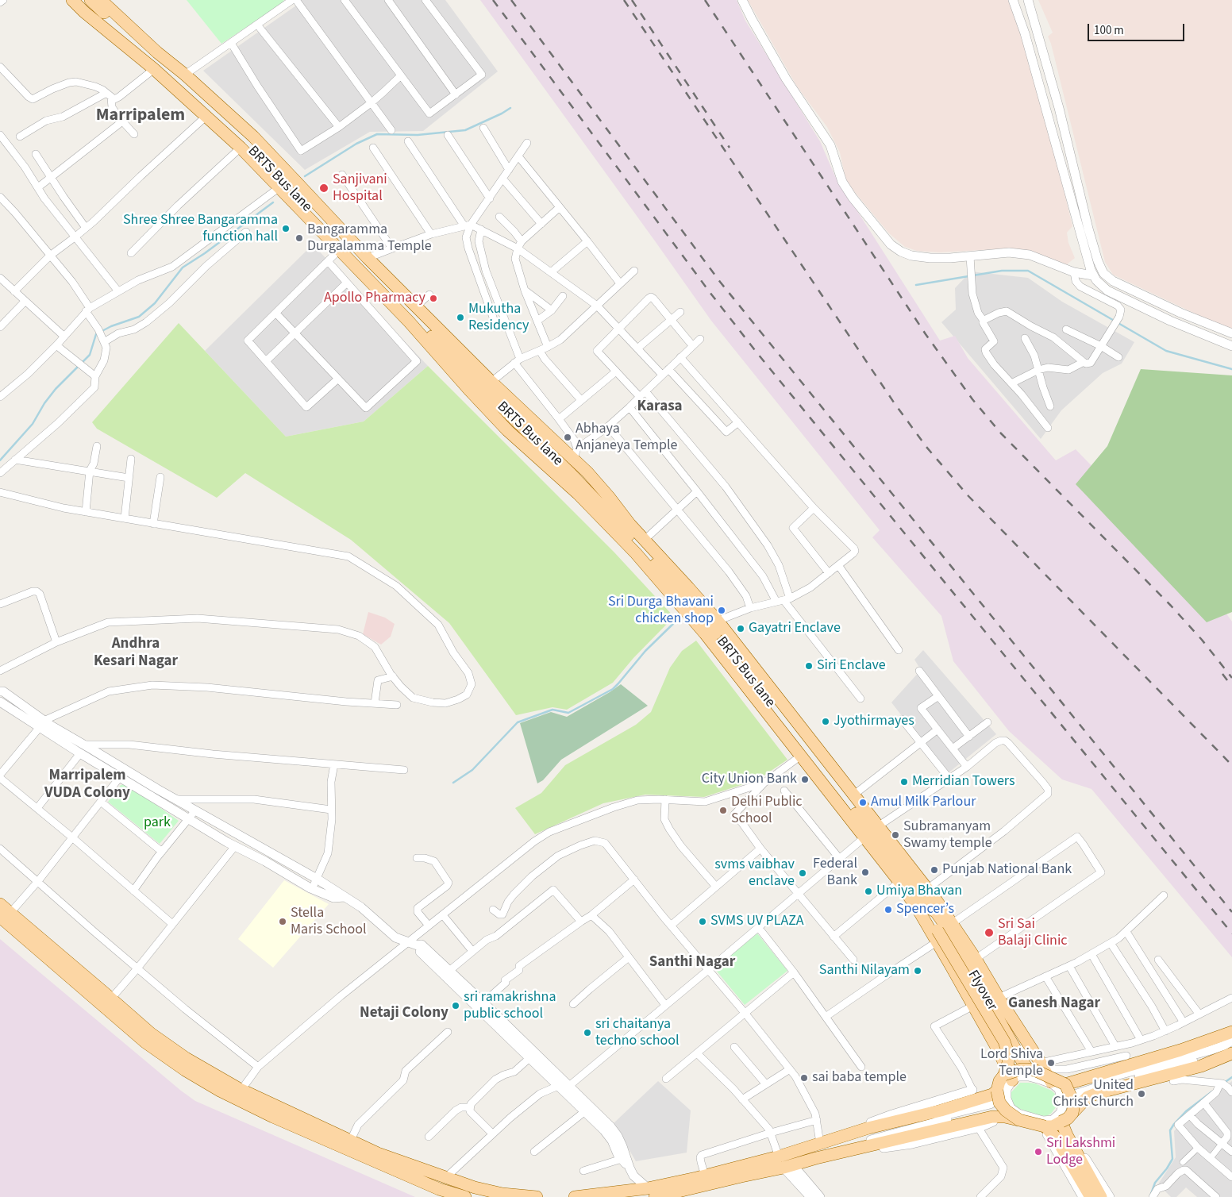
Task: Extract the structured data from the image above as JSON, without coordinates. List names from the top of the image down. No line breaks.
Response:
{"streets":{"main road":["BRTS Bus lane","Flyover"]},"crossings":[["BRTS Bus lane","Flyover"]],"districts":["Marripalem","Karasa","Andhra Kesari Nagar","Marripalem VUDA Colony","Santhi Nagar","Ganesh Nagar","Netaji Colony"],"parks":["park"],"places":["Sanjivani Hospital","Shree Shree Bangaramma function hall","Bangaramma Durgalamma Temple","Apollo Pharmacy","Mukutha Residency","Abhaya Anjaneya Temple","Sri Durga Bhavani chicken shop","Gayatri Enclave","Siri Enclave","Jyothirmayes","City Union Bank","Merridian Towers","Amul Milk Parlour","Delhi Public School","Subramanyam Swamy temple","Punjab National Bank","Federal Bank","svms vaibhav enclave","Umiya Bhavan","Spencer’s","Stella Maris School","SVMS UV PLAZA","Sri Sai Balaji Clinic","Santhi Nilayam","sri ramakrishna public school","sri chaitanya techno school","Lord Shiva Temple","sai baba temple","United Christ Church","Sri Lakshmi Lodge"],"scale_bar":"100 m"}
